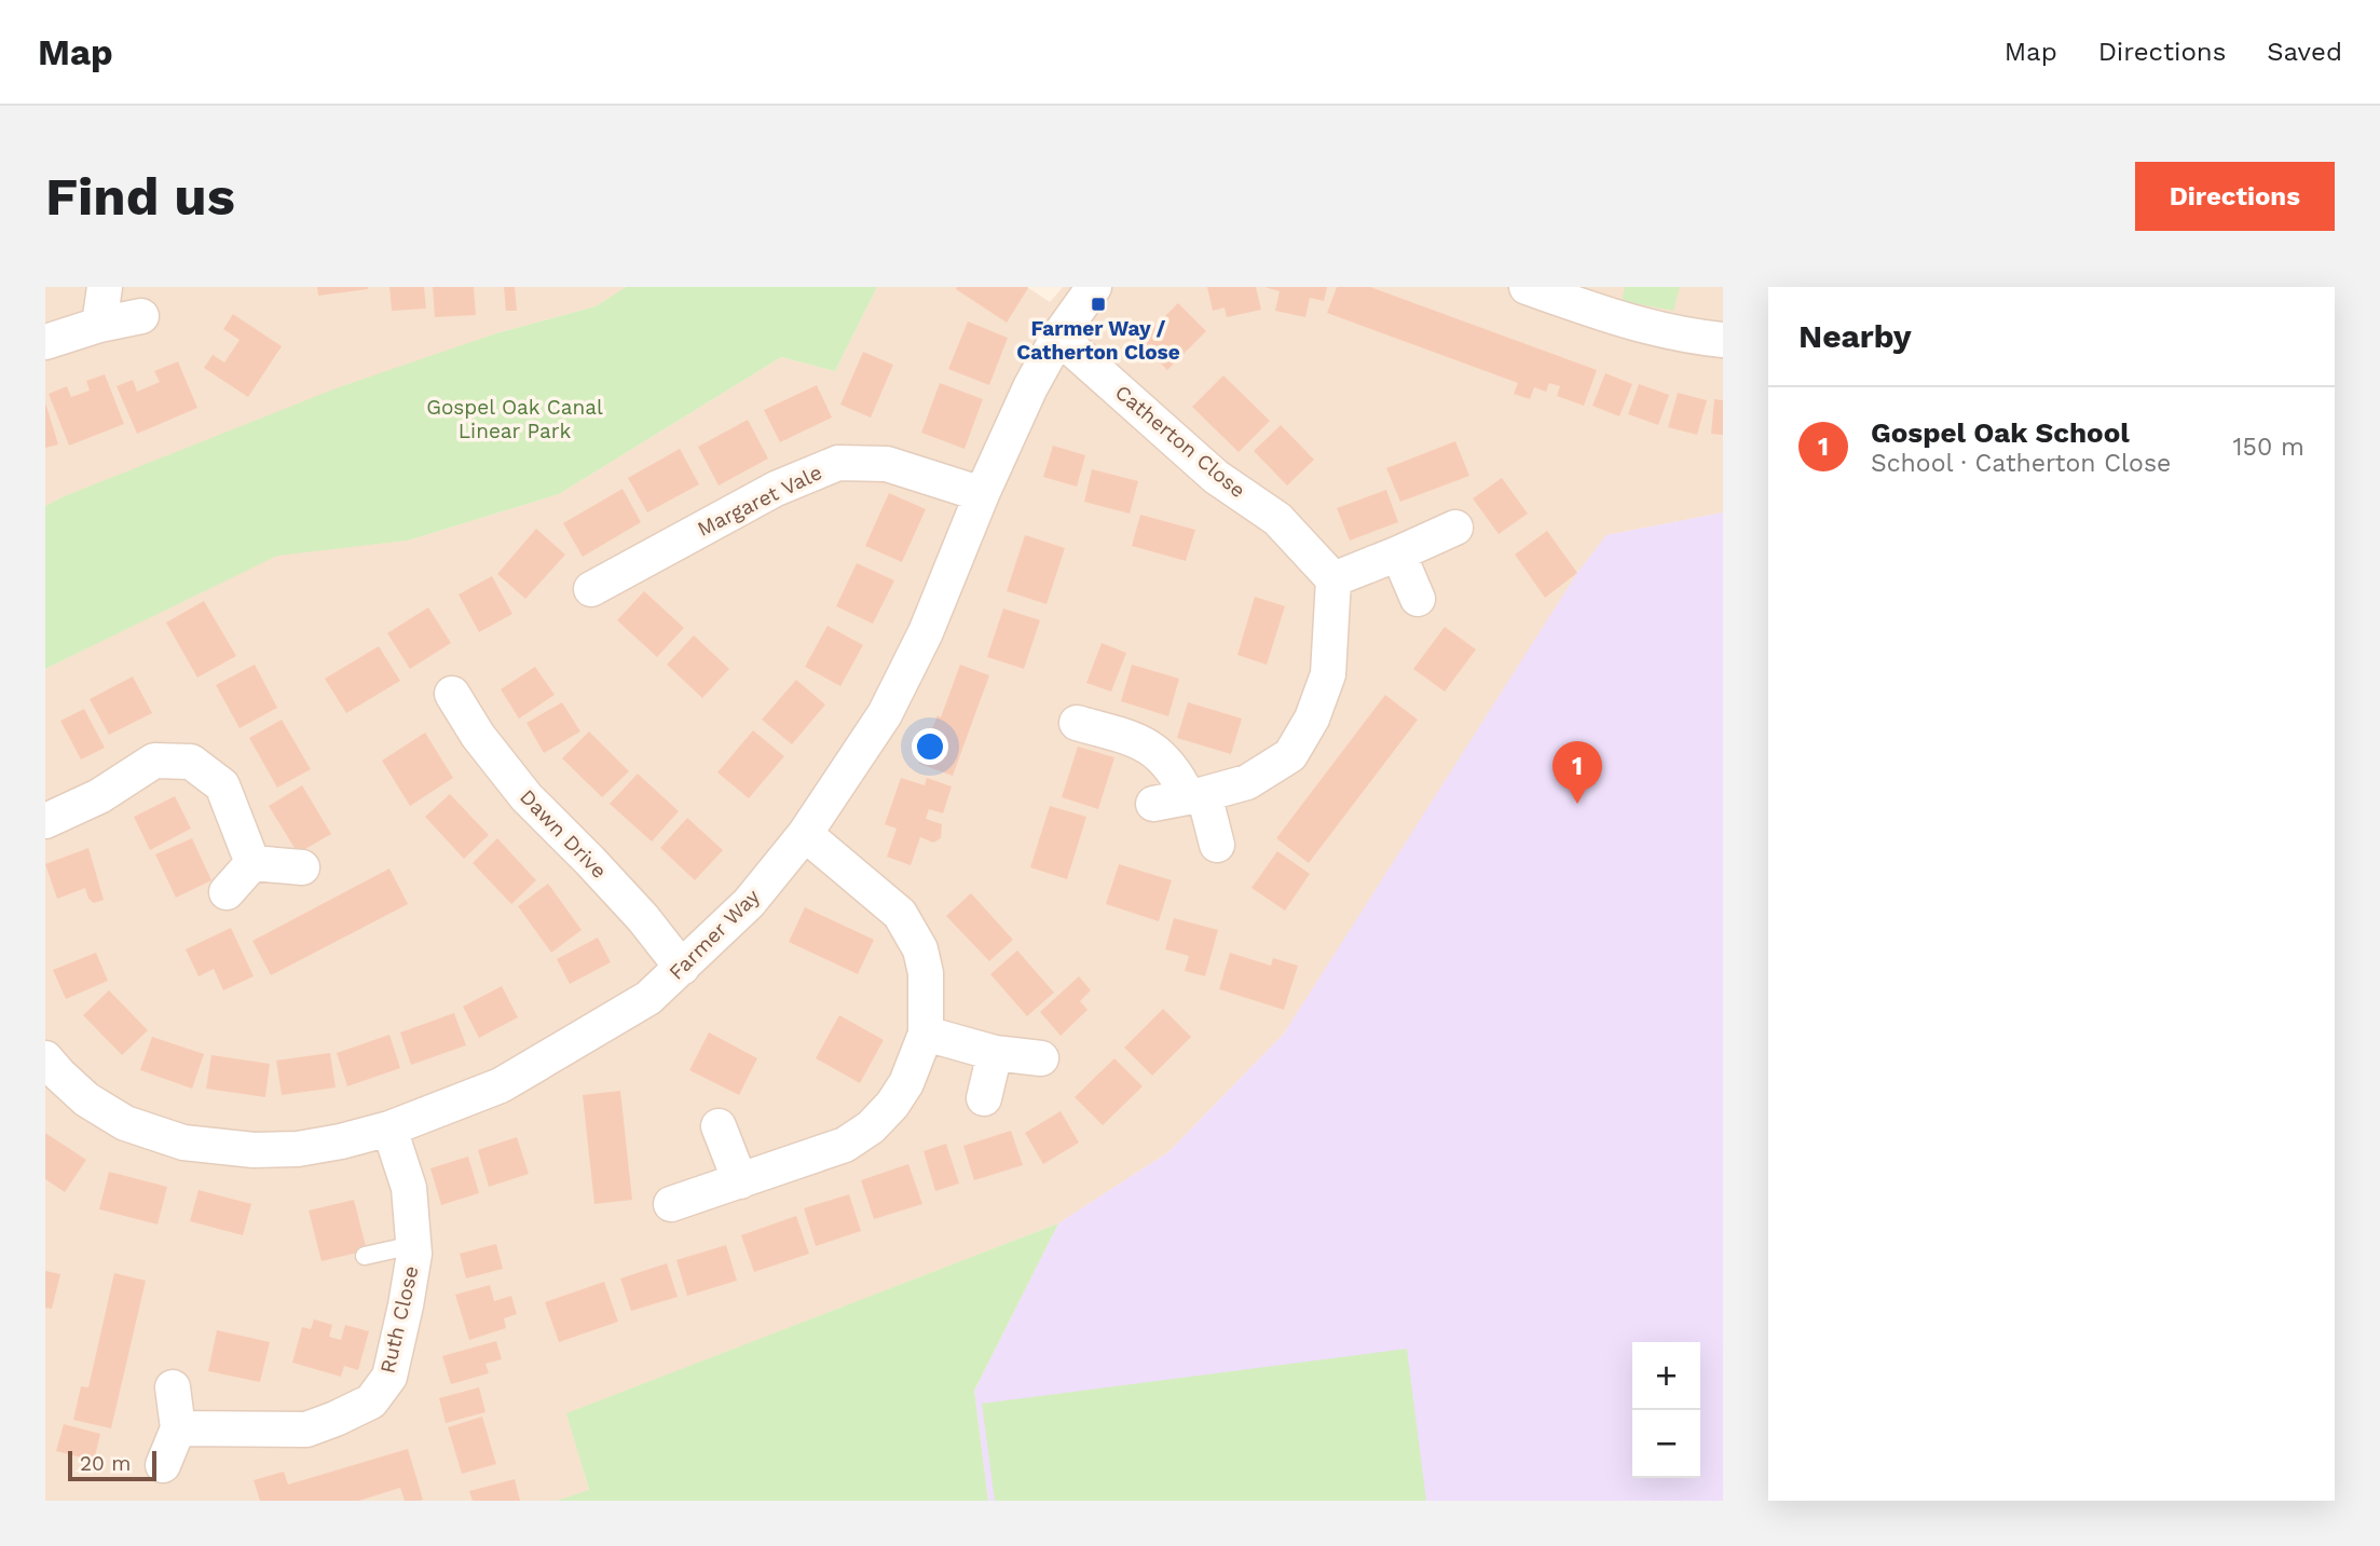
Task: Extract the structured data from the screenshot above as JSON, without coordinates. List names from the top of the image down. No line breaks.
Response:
{"streets":{"street":["Catherton Close","Margaret Vale","Dawn Drive","Farmer Way","Ruth Close"]},"crossings":[["Catherton Close","Farmer Way"],["Margaret Vale","Farmer Way"],["Dawn Drive","Farmer Way"],["Farmer Way","Ruth Close"]],"parks":["Gospel Oak Canal Linear Park"],"places":{"transit":["Farmer Way / Catherton Close"]},"scale_bar":"20 m","page":{"header":"Map","nav":["Map","Directions","Saved"],"buttons":"Directions","title":"Find us","heading":"Nearby","list":[{"mark":"1","name":"Gospel Oak School","note":"School · Catherton Close","value":"150 m"}],"pins":"1","map_buttons":["+","−"],"scale":"20 m"}}
